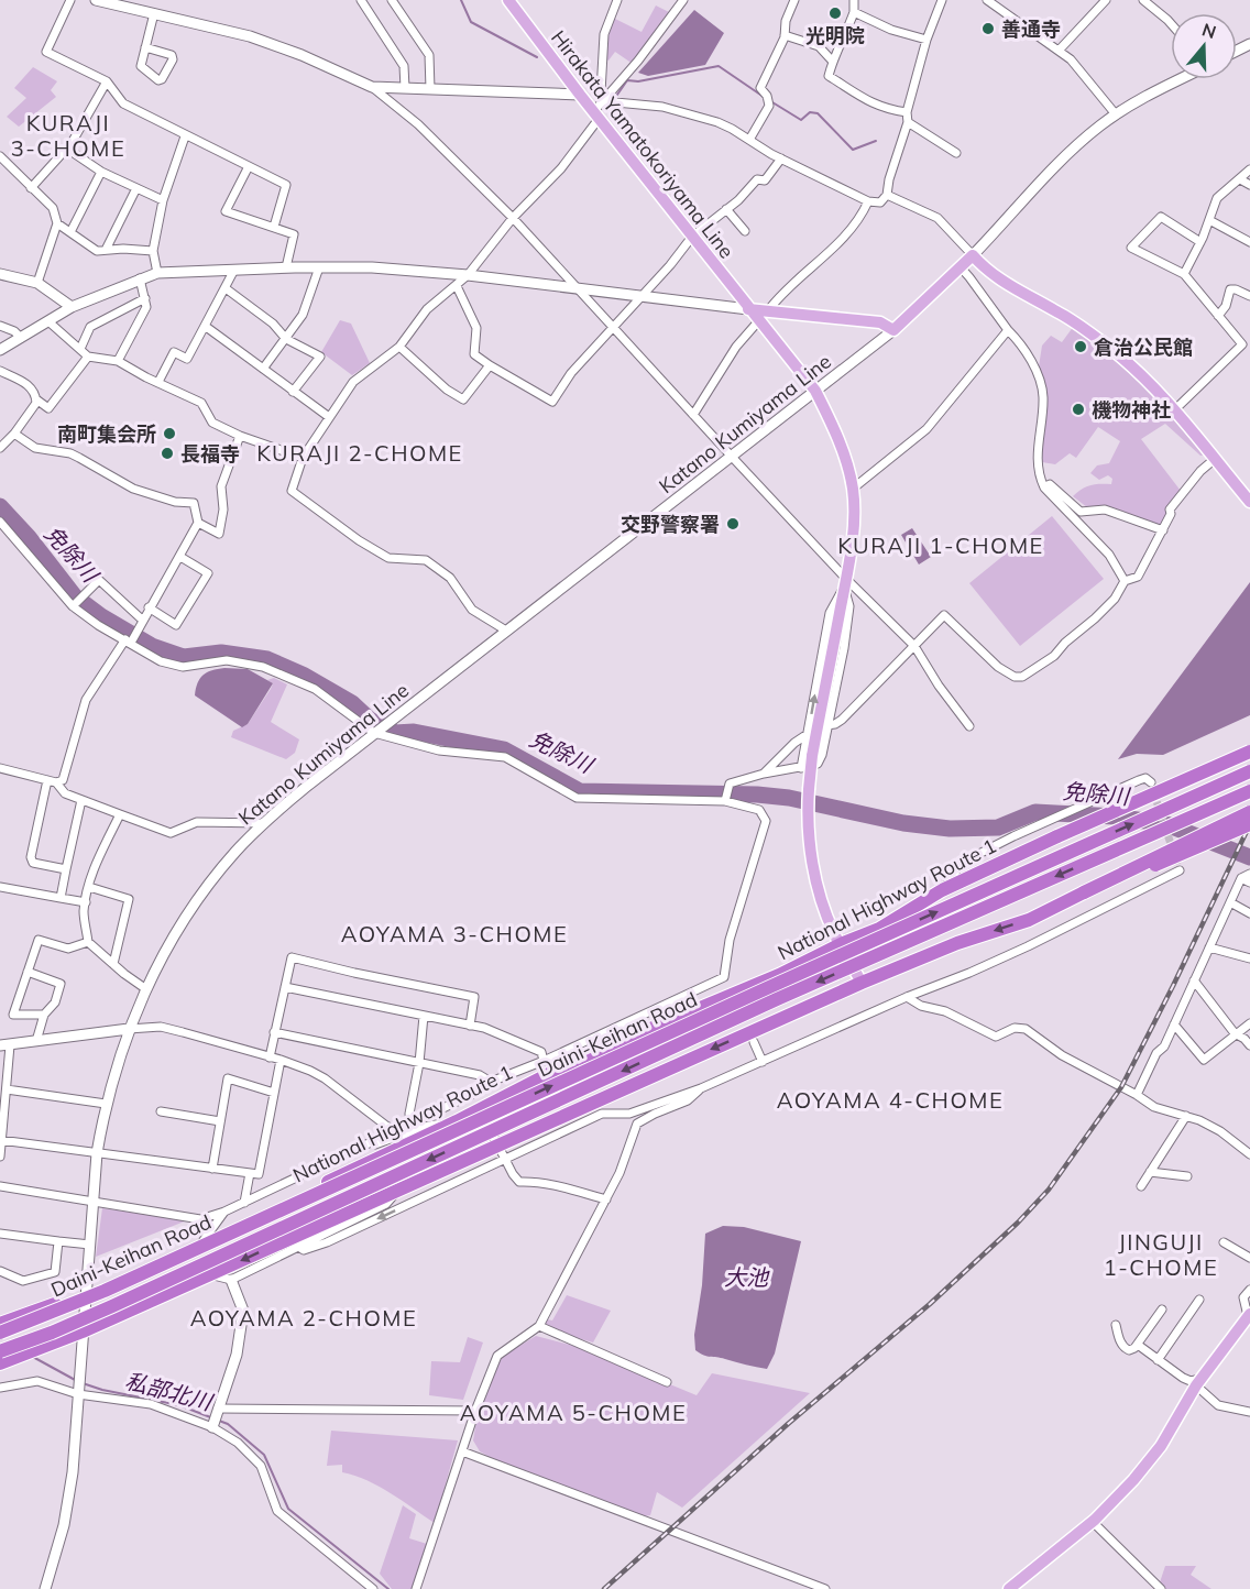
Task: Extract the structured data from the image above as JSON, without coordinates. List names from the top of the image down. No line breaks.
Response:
{"streets":{"highway":["National Highway Route 1","Daini-Keihan Road"],"main road":["Hirakata Yamatokoriyama Line","Katano Kumiyama Line"]},"crossings":[["Hirakata Yamatokoriyama Line","Katano Kumiyama Line"],["Hirakata Yamatokoriyama Line","National Highway Route 1"],["Katano Kumiyama Line","National Highway Route 1"]],"districts":["KURAJI 3-CHOME","KURAJI 2-CHOME","KURAJI 1-CHOME","AOYAMA 3-CHOME","AOYAMA 4-CHOME","JINGUJI 1-CHOME","AOYAMA 2-CHOME","AOYAMA 5-CHOME"],"water":["免除川","大池","私部北川"],"places":["光明院","善通寺","倉治公民館","機物神社","南町集会所","長福寺","交野警察署"],"north":"top"}
